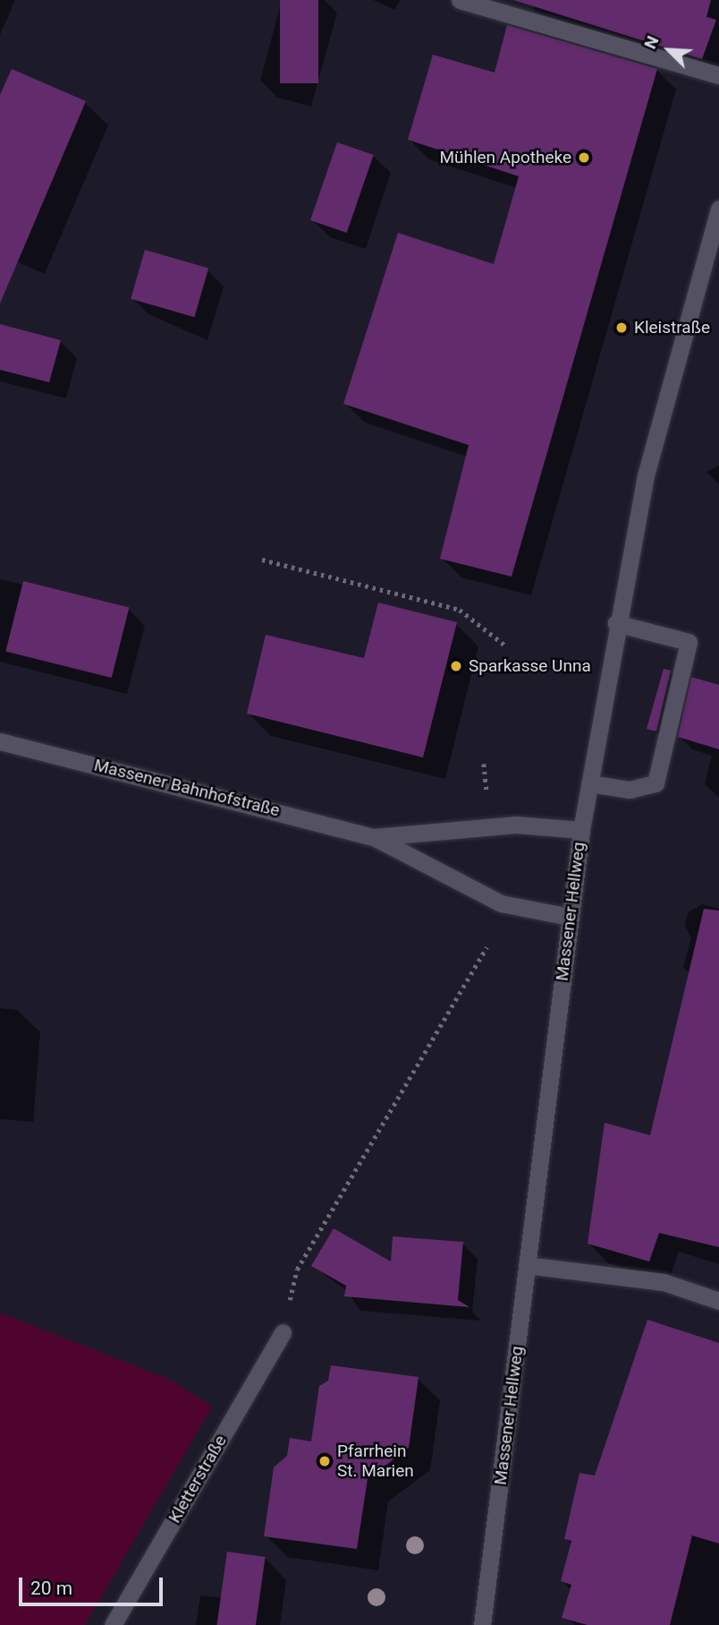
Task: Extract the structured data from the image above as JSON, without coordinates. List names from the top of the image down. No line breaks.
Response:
{"streets":{"main road":["Massener Bahnhofstraße","Massener Hellweg","Kletterstraße"]},"crossings":[["Massener Bahnhofstraße","Massener Hellweg"]],"places":["Mühlen Apotheke","Kleistraße","Sparkasse Unna","Pfarrhein St. Marien"],"scale_bar":"20 m","north":"top left"}
